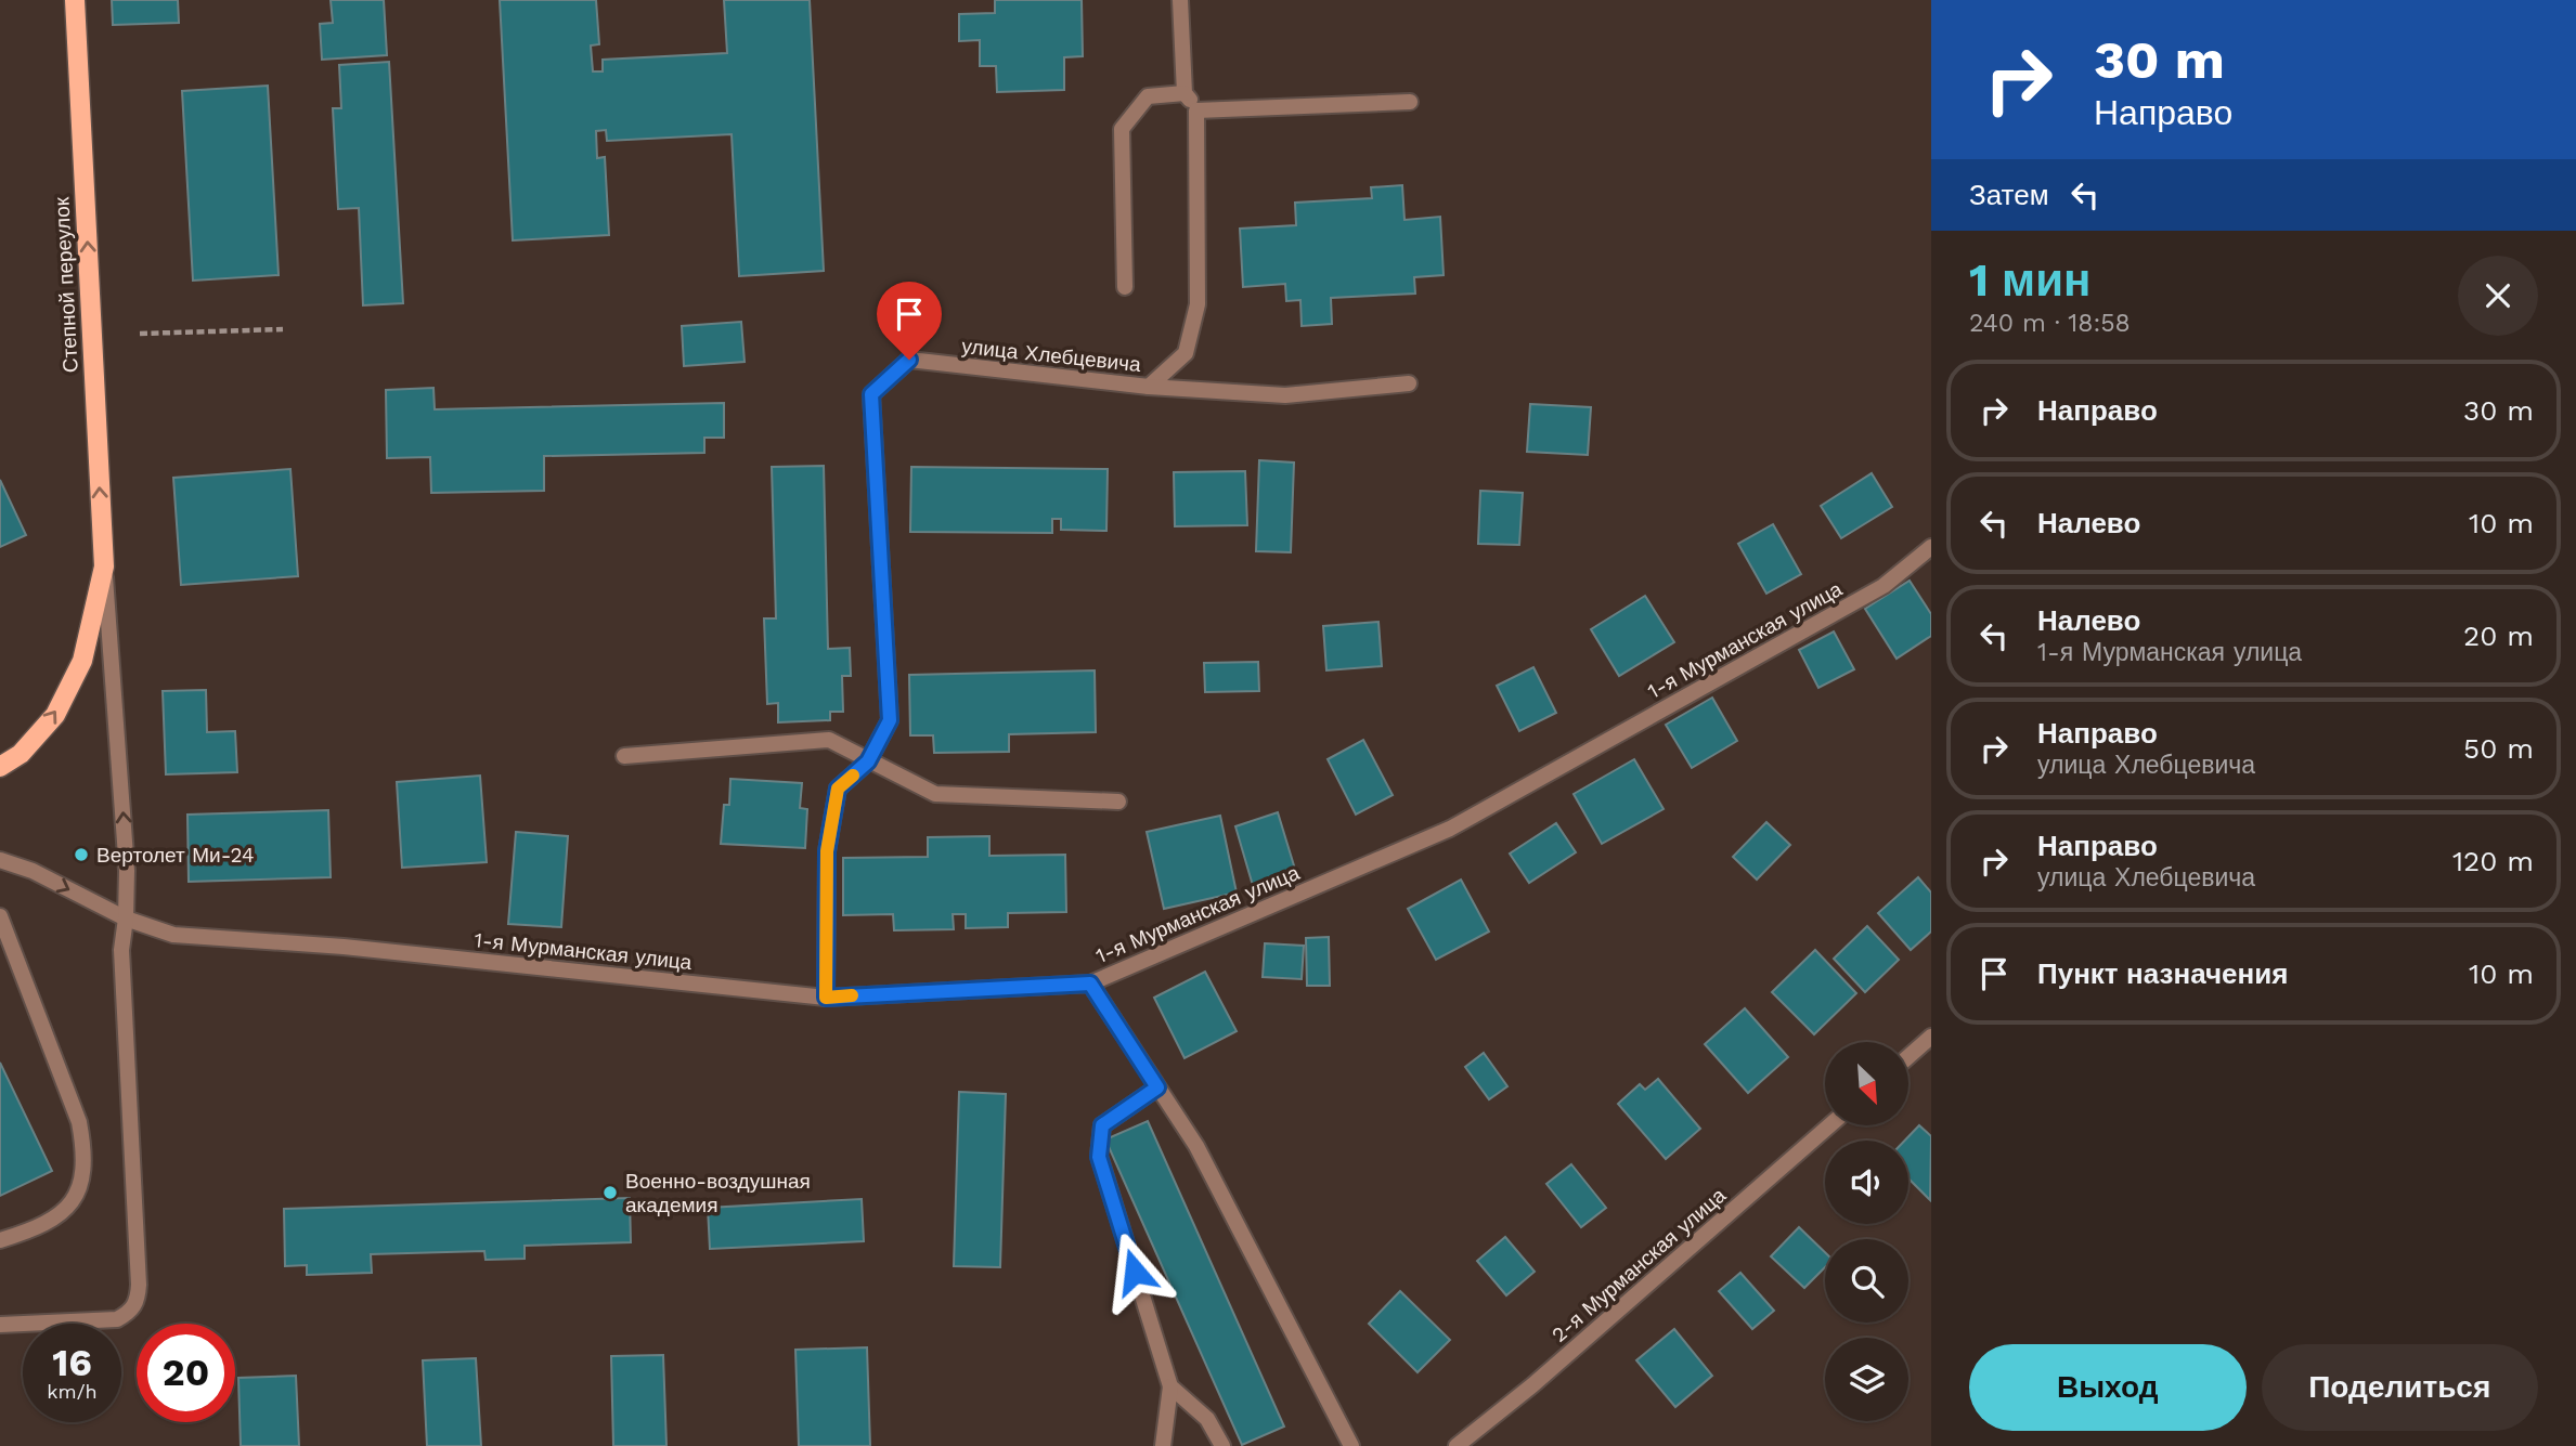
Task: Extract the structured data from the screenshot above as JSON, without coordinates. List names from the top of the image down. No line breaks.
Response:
{"streets":{"main road":["Степной переулок"],"street":["улица Хлебцевича","1-я Мурманская улица","2-я Мурманская улица"]},"crossings":[["улица Хлебцевича","1-я Мурманская улица"]],"one_way":["Степной переулок"],"places":["Вертолет Ми-24","Военно-воздушная академия"],"north":"bottom right","page":{"turn":["30 m","Направо"],"then":"Затем","heading":["1 мин","240 m · 18:58"],"list":[{"name":"Направо","value":"30 m"},{"name":"Налево","value":"10 m"},{"name":"Налево","note":"1-я Мурманская улица","value":"20 m"},{"name":"Направо","note":"улица Хлебцевича","value":"50 m"},{"name":"Направо","note":"улица Хлебцевича","value":"120 m"},{"name":"Пункт назначения","value":"10 m"}],"speed":"16 km/h","limit":"20","buttons":["Выход","Поделиться"]}}
